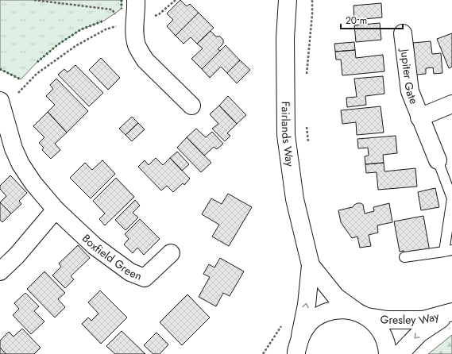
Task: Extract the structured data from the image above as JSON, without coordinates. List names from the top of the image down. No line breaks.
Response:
{"streets":{"street":["Jupiter Gate","Fairlands Way","Boxfield Green","Gresley Way"]},"crossings":[["Fairlands Way","Gresley Way"]],"scale_bar":"20 m"}
